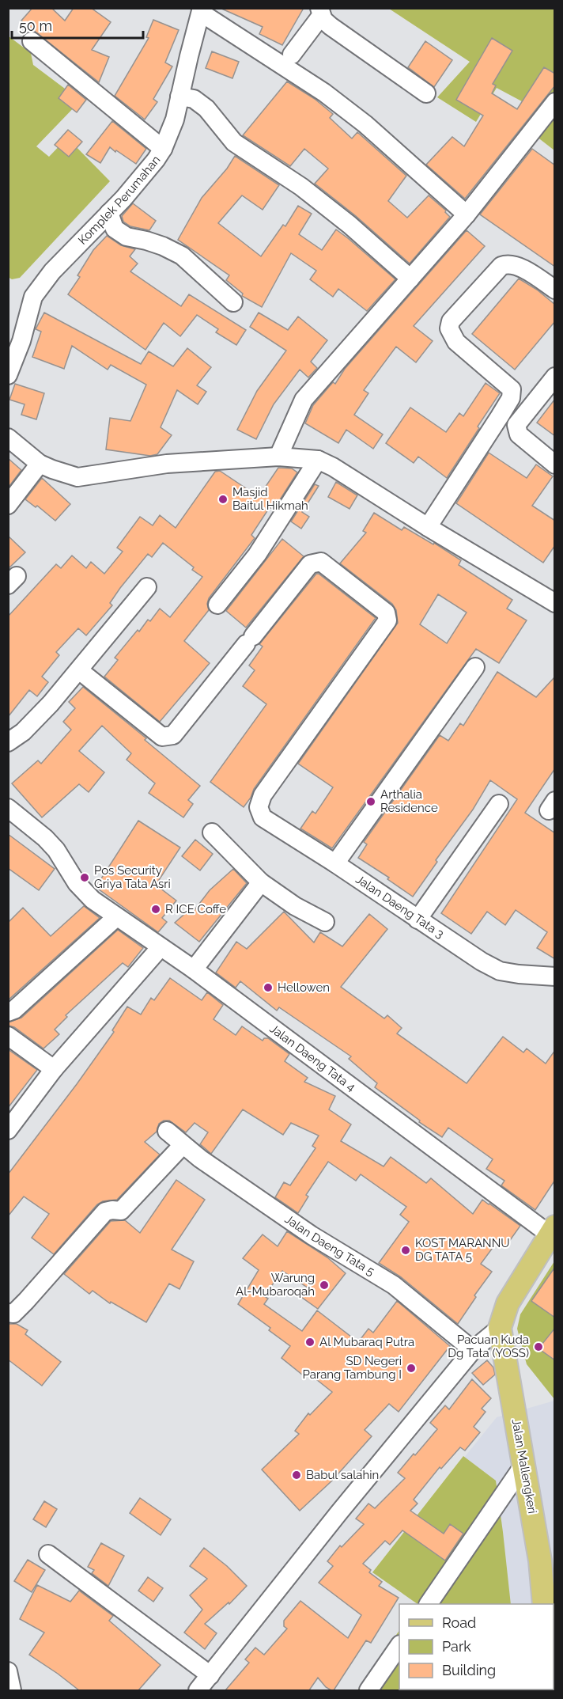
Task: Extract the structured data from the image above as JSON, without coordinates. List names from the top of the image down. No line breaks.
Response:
{"streets":{"main road":["Jalan Mallengkeri"],"street":["Komplek Perumahan","Jalan Daeng Tata 3","Jalan Daeng Tata 4","Jalan Daeng Tata 5"]},"places":["Masjid Baitul Hikmah","Arthalia Residence","Pos Security Griya Tata Asri","R ICE Coffe","Hellowen","KOST MARANNU DG TATA 5","Warung Al-Mubaroqah","Al Mubaraq Putra","Pacuan Kuda Dg Tata (YOSS)","SD Negeri Parang Tambung I","Babul salahin"],"legend":["Road","Park","Building"],"scale_bar":"50 m"}
